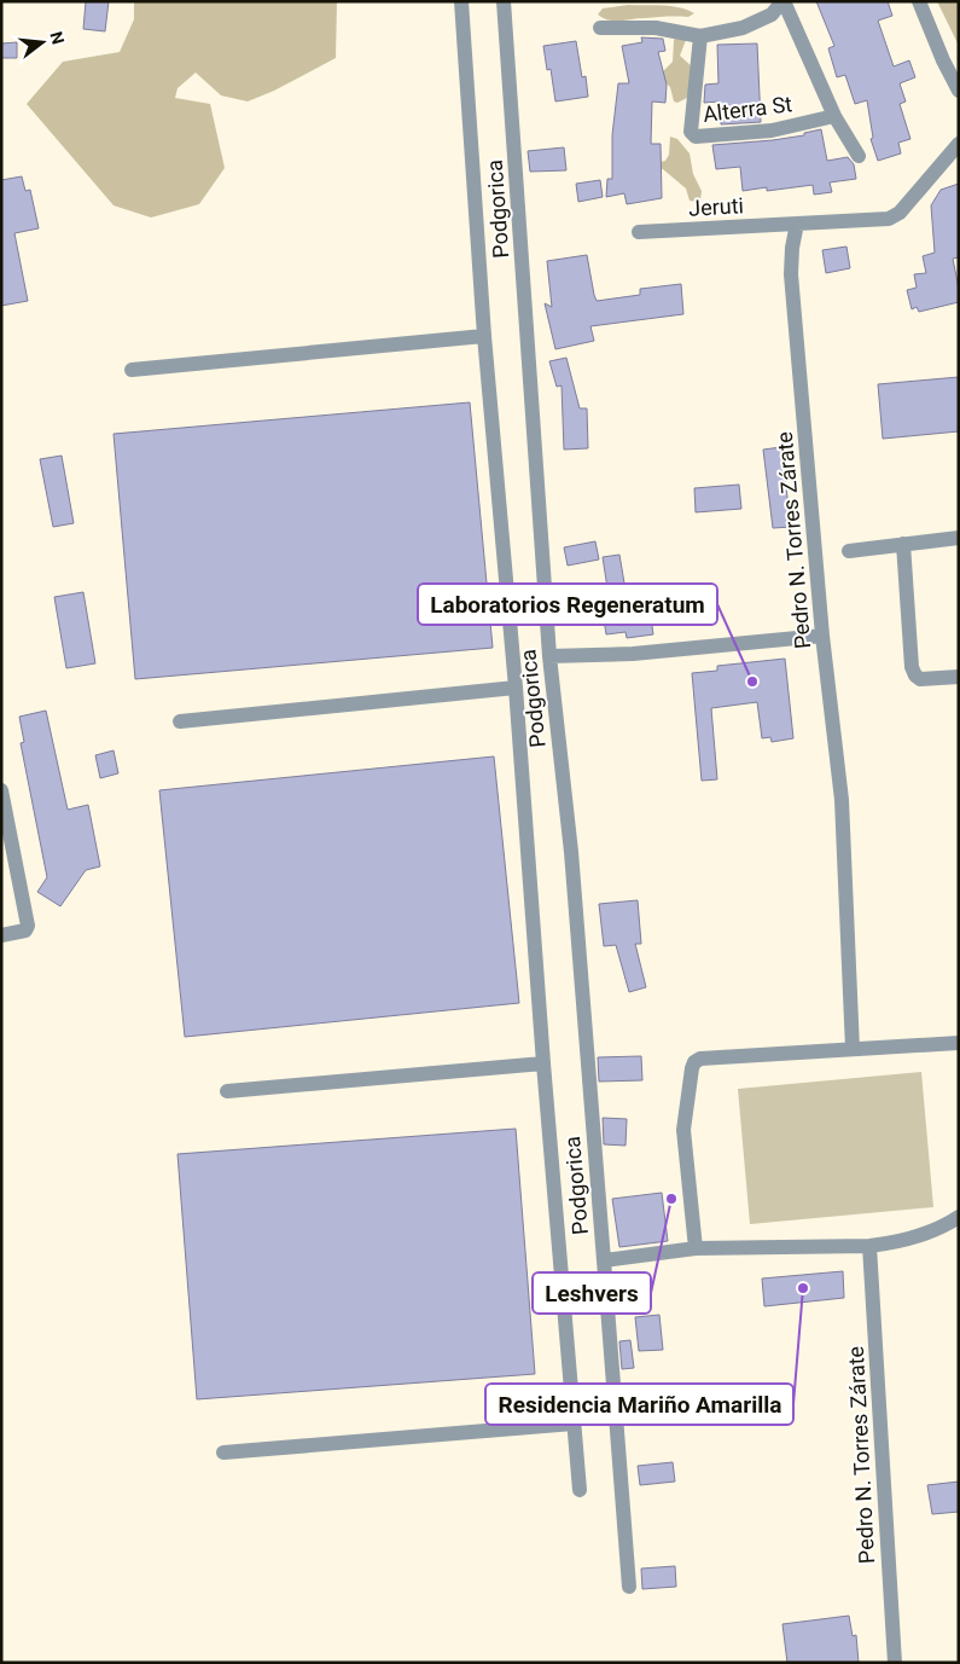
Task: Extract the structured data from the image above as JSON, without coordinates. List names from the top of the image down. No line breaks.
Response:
{"streets":{"street":["Alterra St","Jeruti","Podgorica","Pedro N. Torres Zárate"]},"crossings":[["Jeruti","Pedro N. Torres Zárate"],["Podgorica","Pedro N. Torres Zárate"]],"places":["Laboratorios Regeneratum","Leshvers","Residencia Mariño Amarilla"],"north":"right"}
